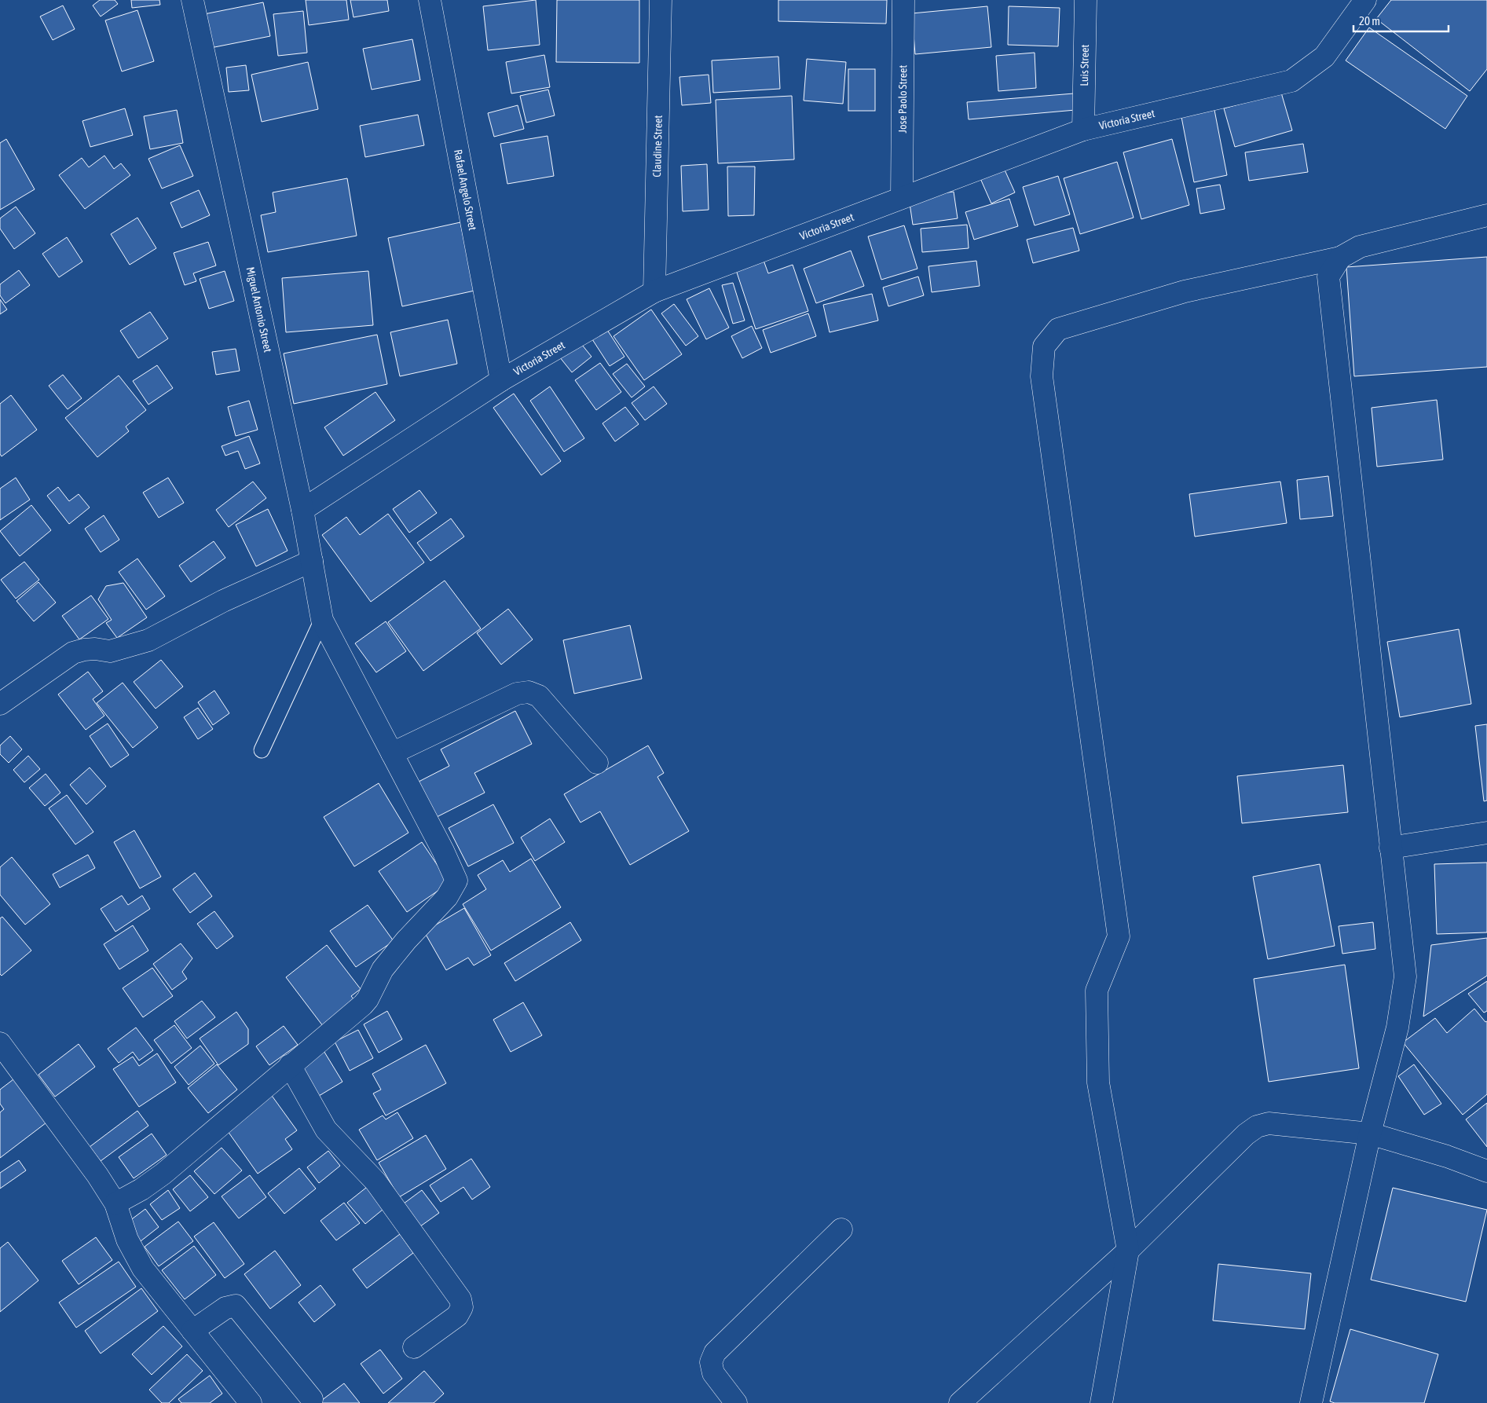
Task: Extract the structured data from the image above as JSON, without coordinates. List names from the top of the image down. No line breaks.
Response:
{"streets":{"street":["Luis Street","Jose Paolo Street","Victoria Street","Claudine Street","Rafael Angelo Street","Miguel Antonio Street"]},"crossings":[["Luis Street","Victoria Street"],["Jose Paolo Street","Victoria Street"],["Victoria Street","Claudine Street"],["Victoria Street","Rafael Angelo Street"],["Victoria Street","Miguel Antonio Street"]],"scale_bar":"20 m"}
